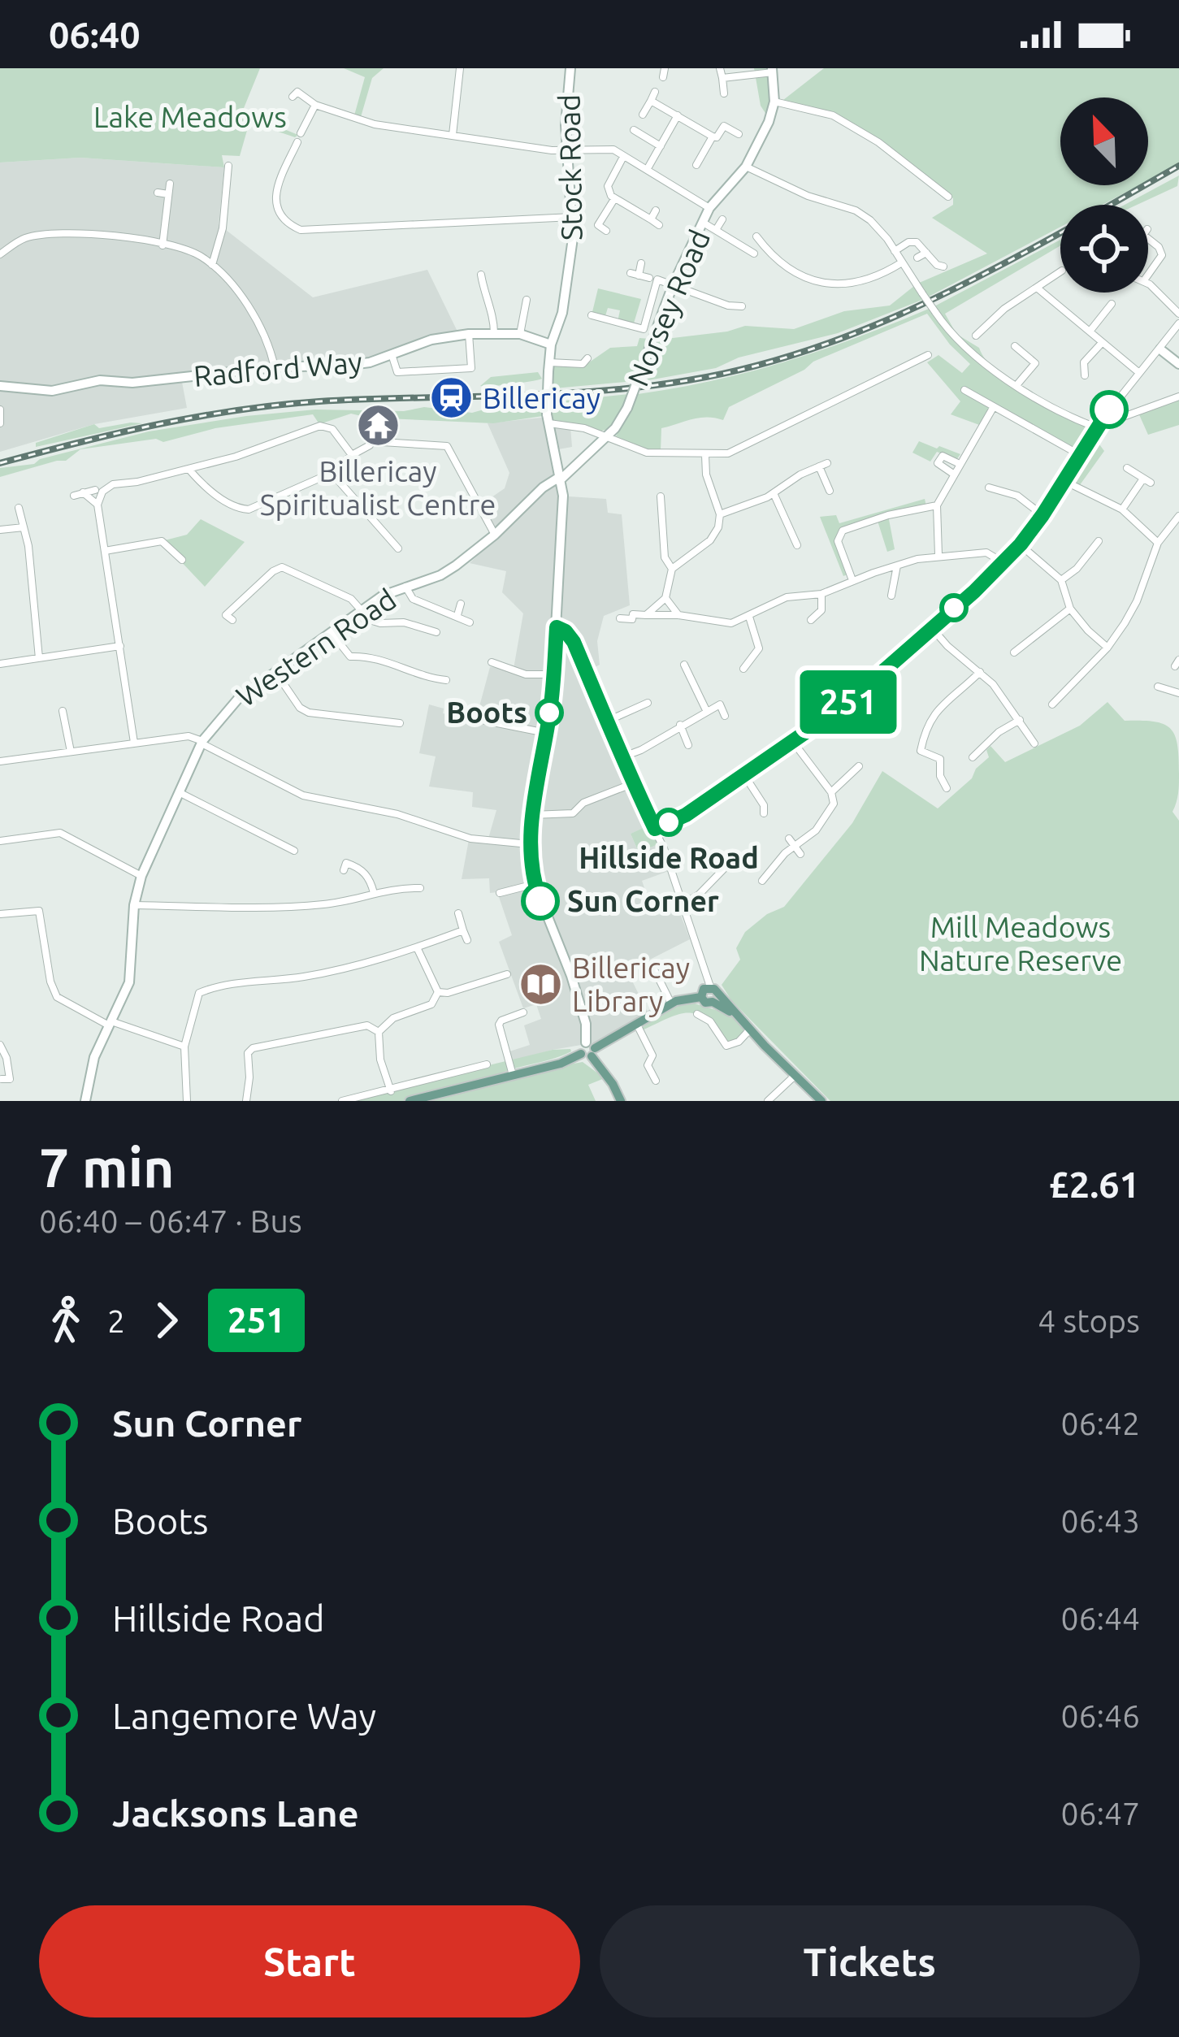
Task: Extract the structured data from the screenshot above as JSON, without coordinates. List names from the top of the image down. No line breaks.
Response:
{"streets":{"street":["Stock Road","Norsey Road","Radford Way","Western Road"]},"crossings":[["Stock Road","Norsey Road"],["Stock Road","Radford Way"],["Stock Road","Western Road"],["Norsey Road","Western Road"]],"parks":["Lake Meadows","Mill Meadows Nature Reserve"],"places":{"station":["Billericay"],"temple":["Billericay Spiritualist Centre"],"other":["Boots","Hillside Road","Sun Corner"],"library":["Billericay Library"]},"lines":["bus line 251"],"north":"top left","page":{"status":"06:40","on_map":"251","heading":["7 min","06:40 – 06:47 · Bus","£2.61"],"legs":["2","251","4 stops"],"list":[{"name":"Sun Corner","value":"06:42"},{"name":"Boots","value":"06:43"},{"name":"Hillside Road","value":"06:44"},{"name":"Langemore Way","value":"06:46"},{"name":"Jacksons Lane","value":"06:47"}],"buttons":["Start","Tickets"]}}
